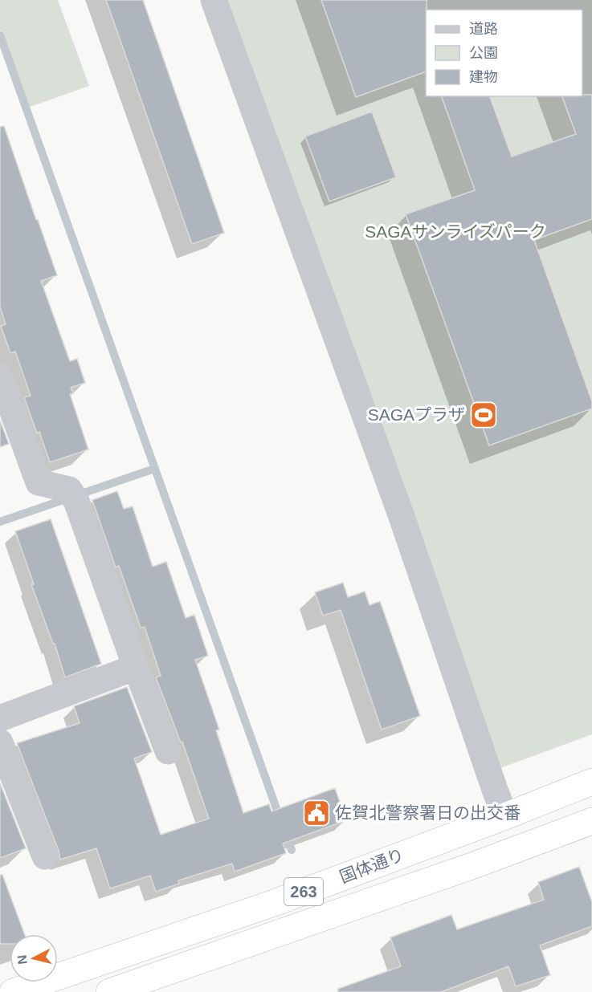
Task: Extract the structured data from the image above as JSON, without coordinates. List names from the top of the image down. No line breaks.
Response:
{"streets":{"highway":["国体通り","263"]},"parks":["SAGAサンライズパーク"],"places":{"sports":["SAGAプラザ"],"public building":["佐賀北警察署日の出交番"]},"legend":["道路","公園","建物"],"north":"left"}
